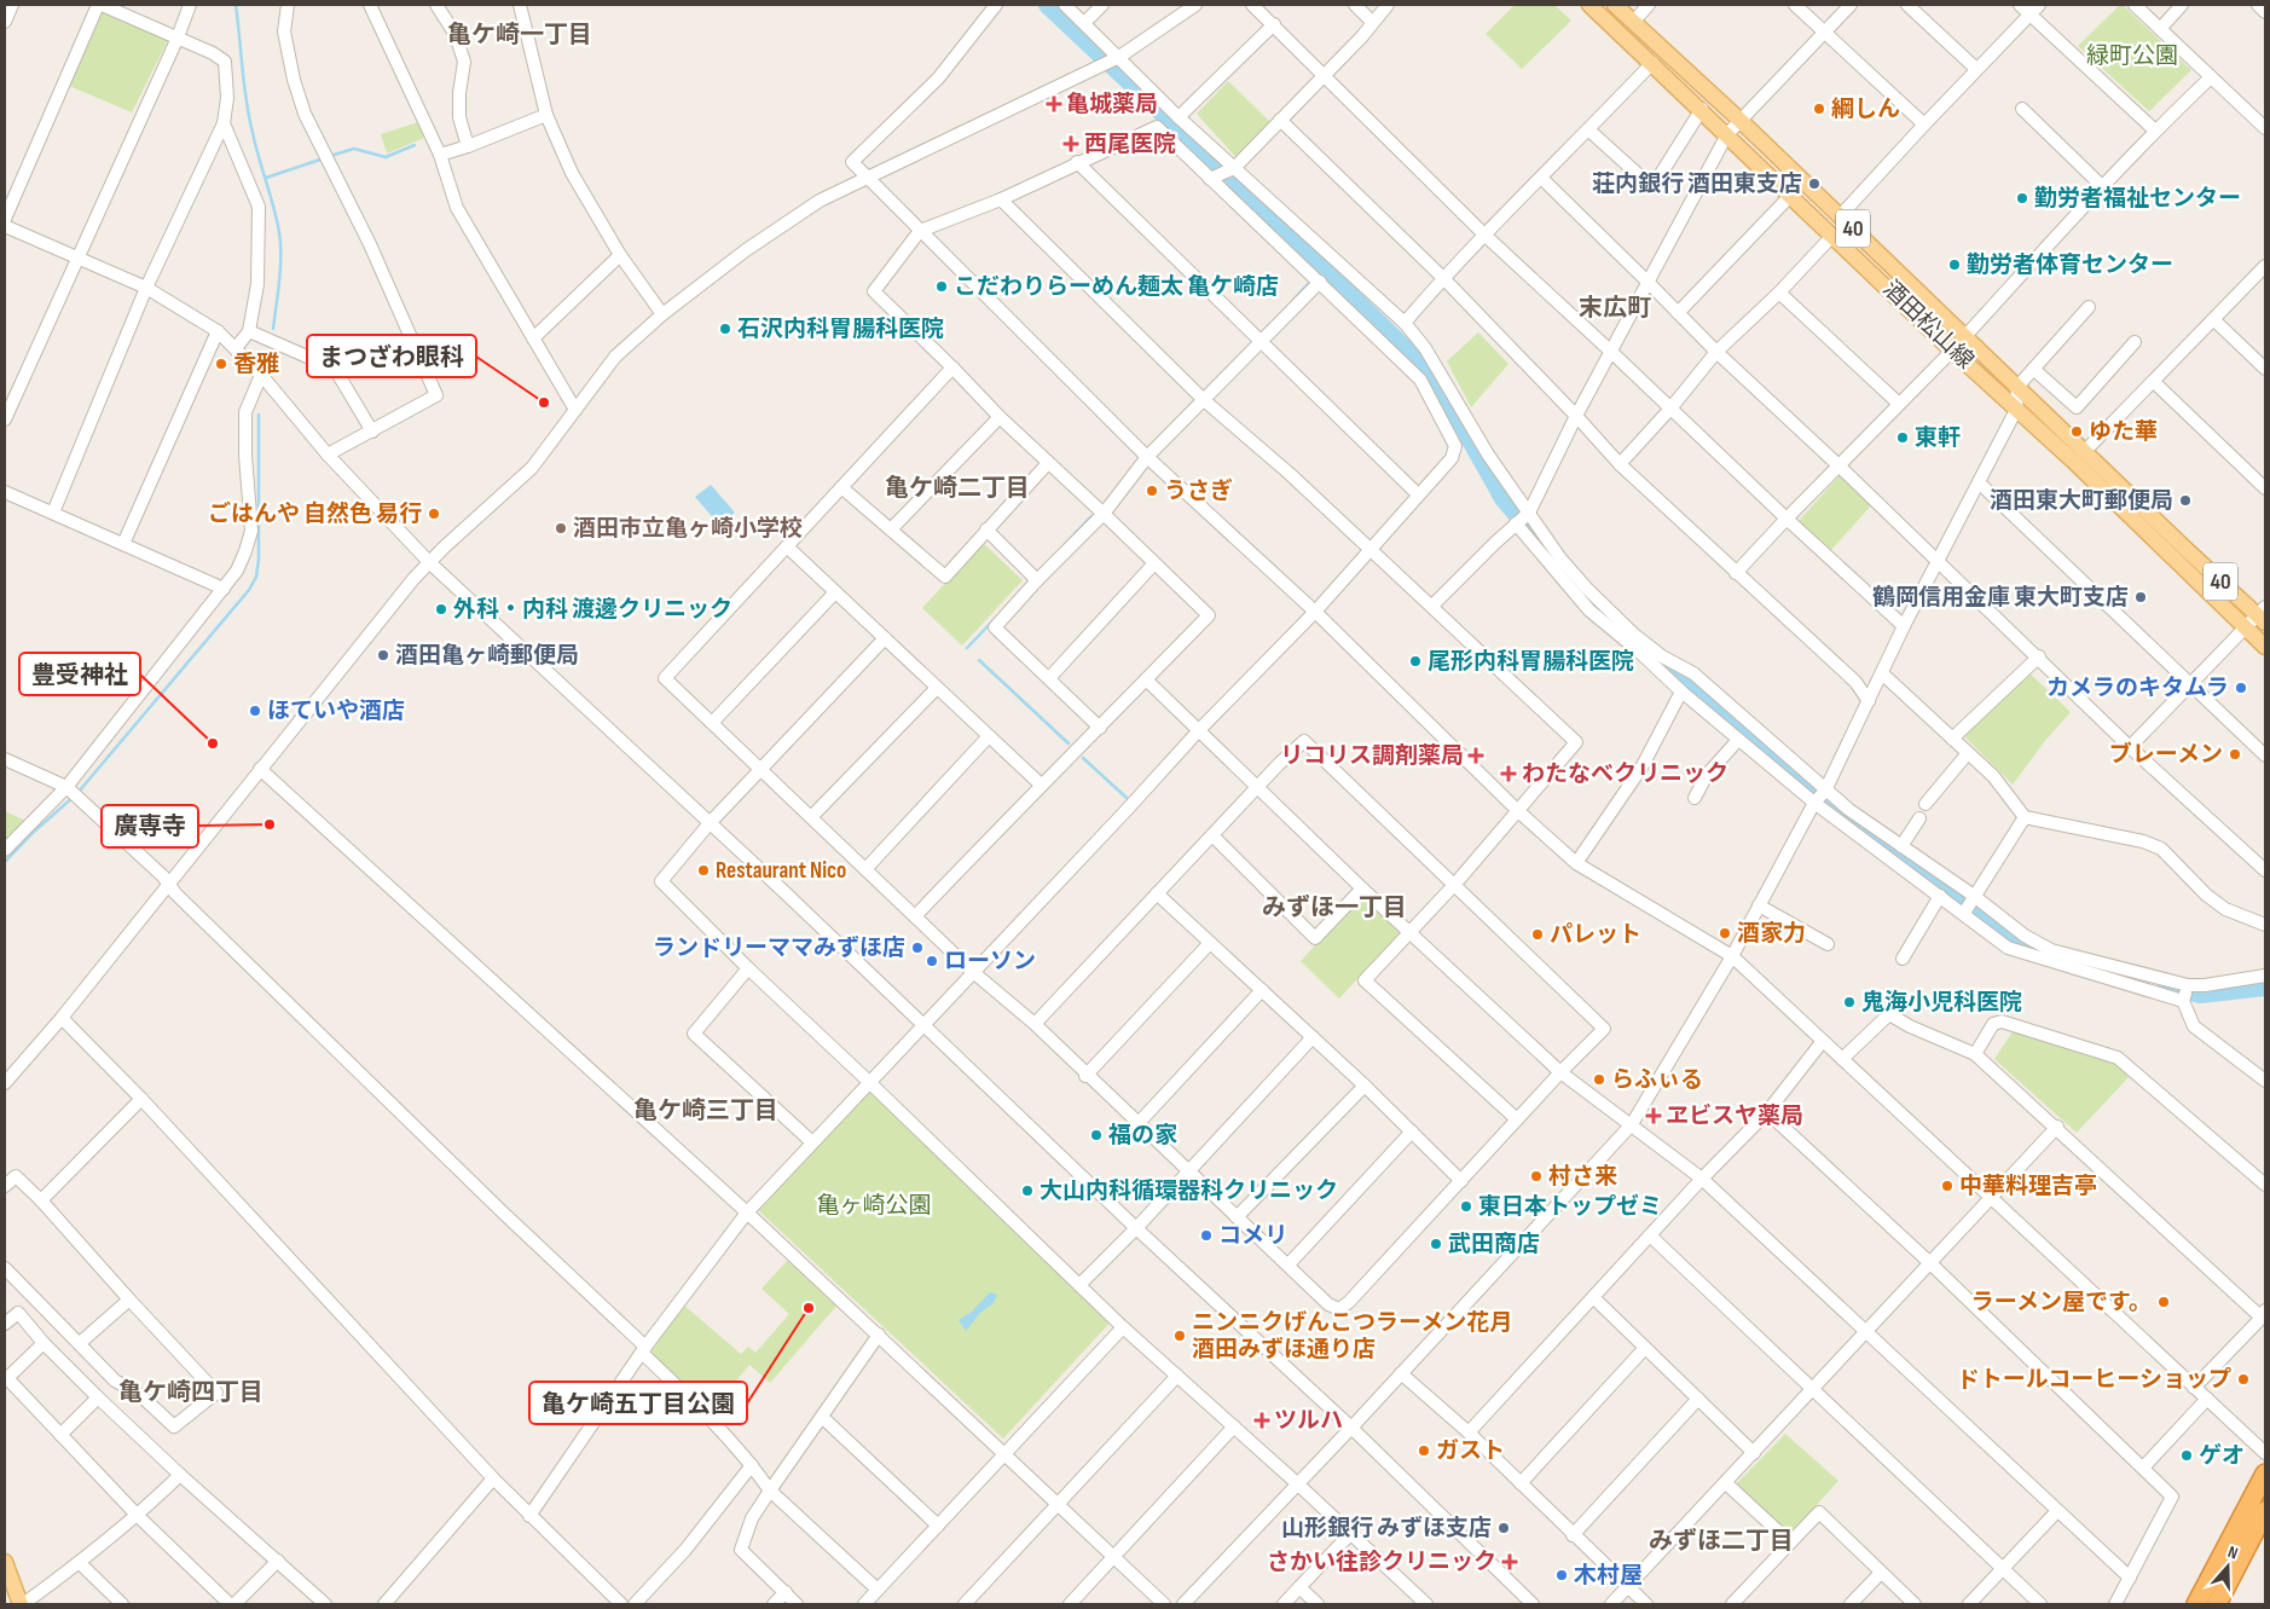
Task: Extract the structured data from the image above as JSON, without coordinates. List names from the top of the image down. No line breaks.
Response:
{"streets":{"main road":["40","酒田松山線"]},"districts":["亀ケ崎一丁目","末広町","亀ケ崎二丁目","みずほ一丁目","亀ケ崎三丁目","亀ケ崎四丁目","みずほ二丁目"],"parks":["緑町公園","亀ヶ崎公園"],"places":{"health":["亀城薬局","西尾医院","リコリス調剤薬局","わたなべクリニック","ヱビスヤ薬局","ツルハ","さかい往診クリニック"],"other":["綱しん","荘内銀行 酒田東支店","勤労者福祉センター","勤労者体育センター","こだわりらーめん麺太 亀ケ崎店","石沢内科胃腸科医院","香雅","まつざわ眼科","ゆた華","東軒","うさぎ","酒田東大町郵便局","ごはんや 自然色 易行","酒田市立亀ヶ崎小学校","鶴岡信用金庫 東大町支店","外科・内科 渡邊クリニック","酒田亀ヶ崎郵便局","尾形内科胃腸科医院","カメラのキタムラ","ほていや酒店","豊受神社","ブレーメン","廣専寺","Restaurant Nico","酒家力","パレット","ランドリーママみずほ店","ローソン","鬼海小児科医院","らふぃる","福の家","村さ来","中華料理吉亭","大山内科循環器科クリニック","東日本トップゼミ","コメリ","武田商店","ラーメン屋です。","亀ケ崎五丁目公園","ニンニクげんこつラーメン花月 酒田みずほ通り店","ドトールコーヒーショップ","ガスト","ゲオ","山形銀行 みずほ支店","木村屋"]},"north":"top"}
